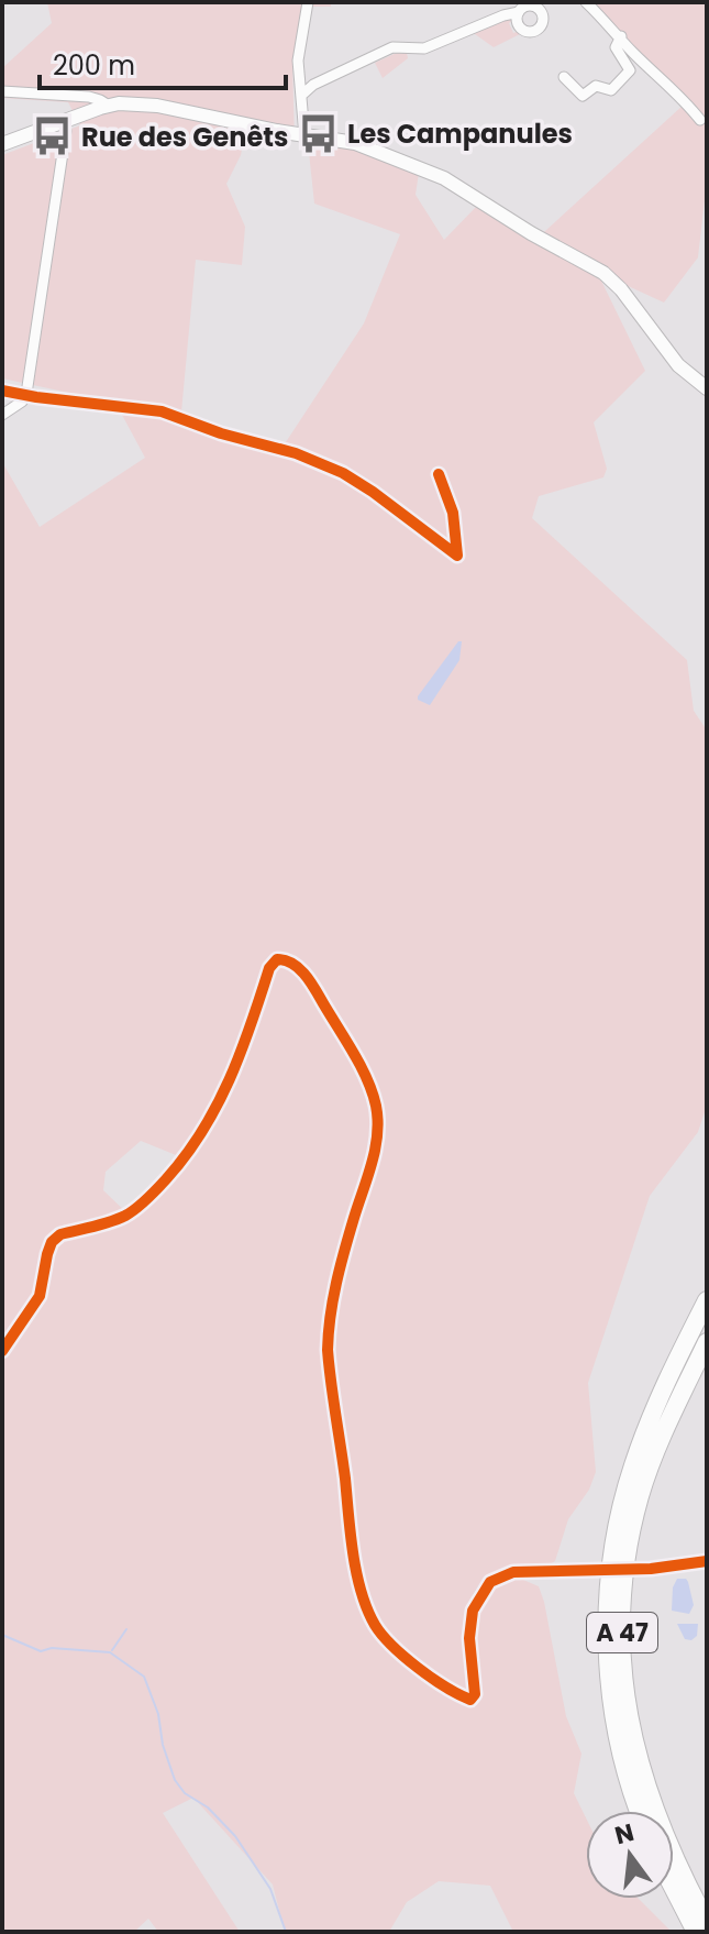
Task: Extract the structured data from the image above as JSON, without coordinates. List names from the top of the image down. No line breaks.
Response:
{"streets":{"highway":["A 47"]},"places":{"bus stop":["Les Campanules","Rue des Genêts"]},"scale_bar":"200 m","north":"top"}
